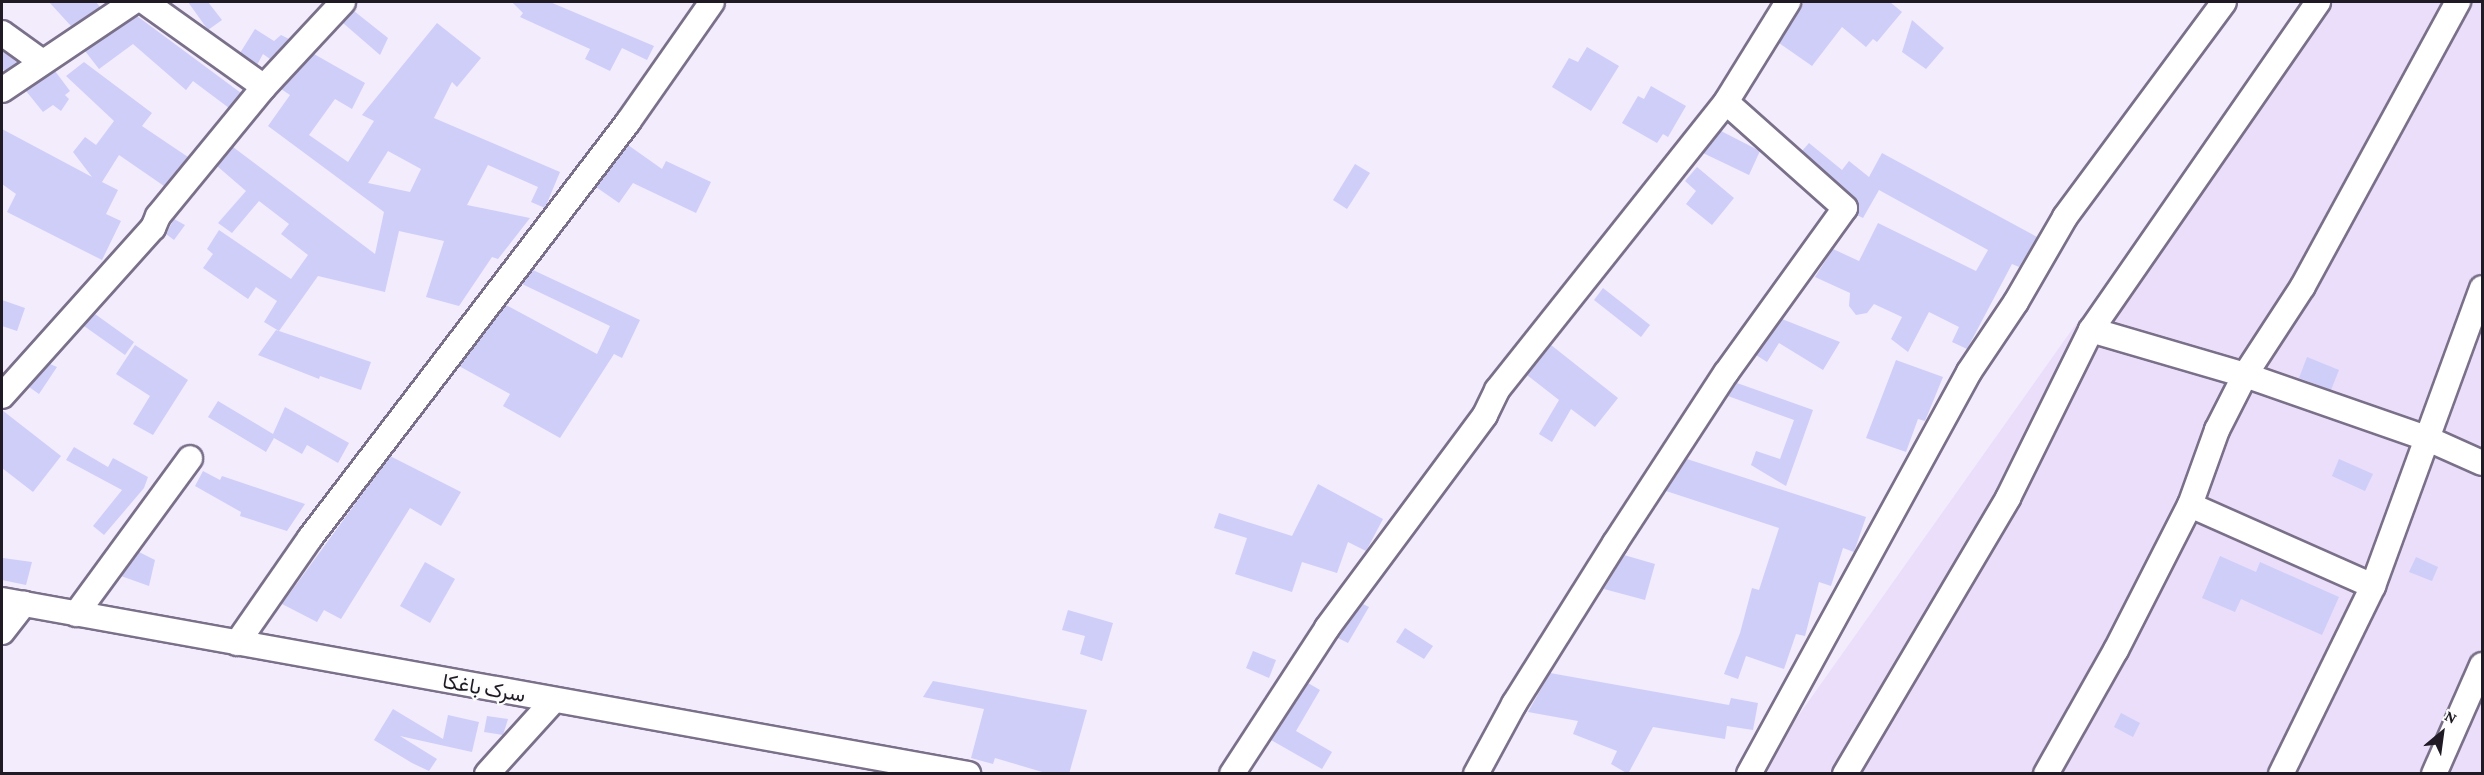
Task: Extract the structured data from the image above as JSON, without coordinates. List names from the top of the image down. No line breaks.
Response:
{"streets":{"street":["سرک باغکا"]},"north":"top right"}
